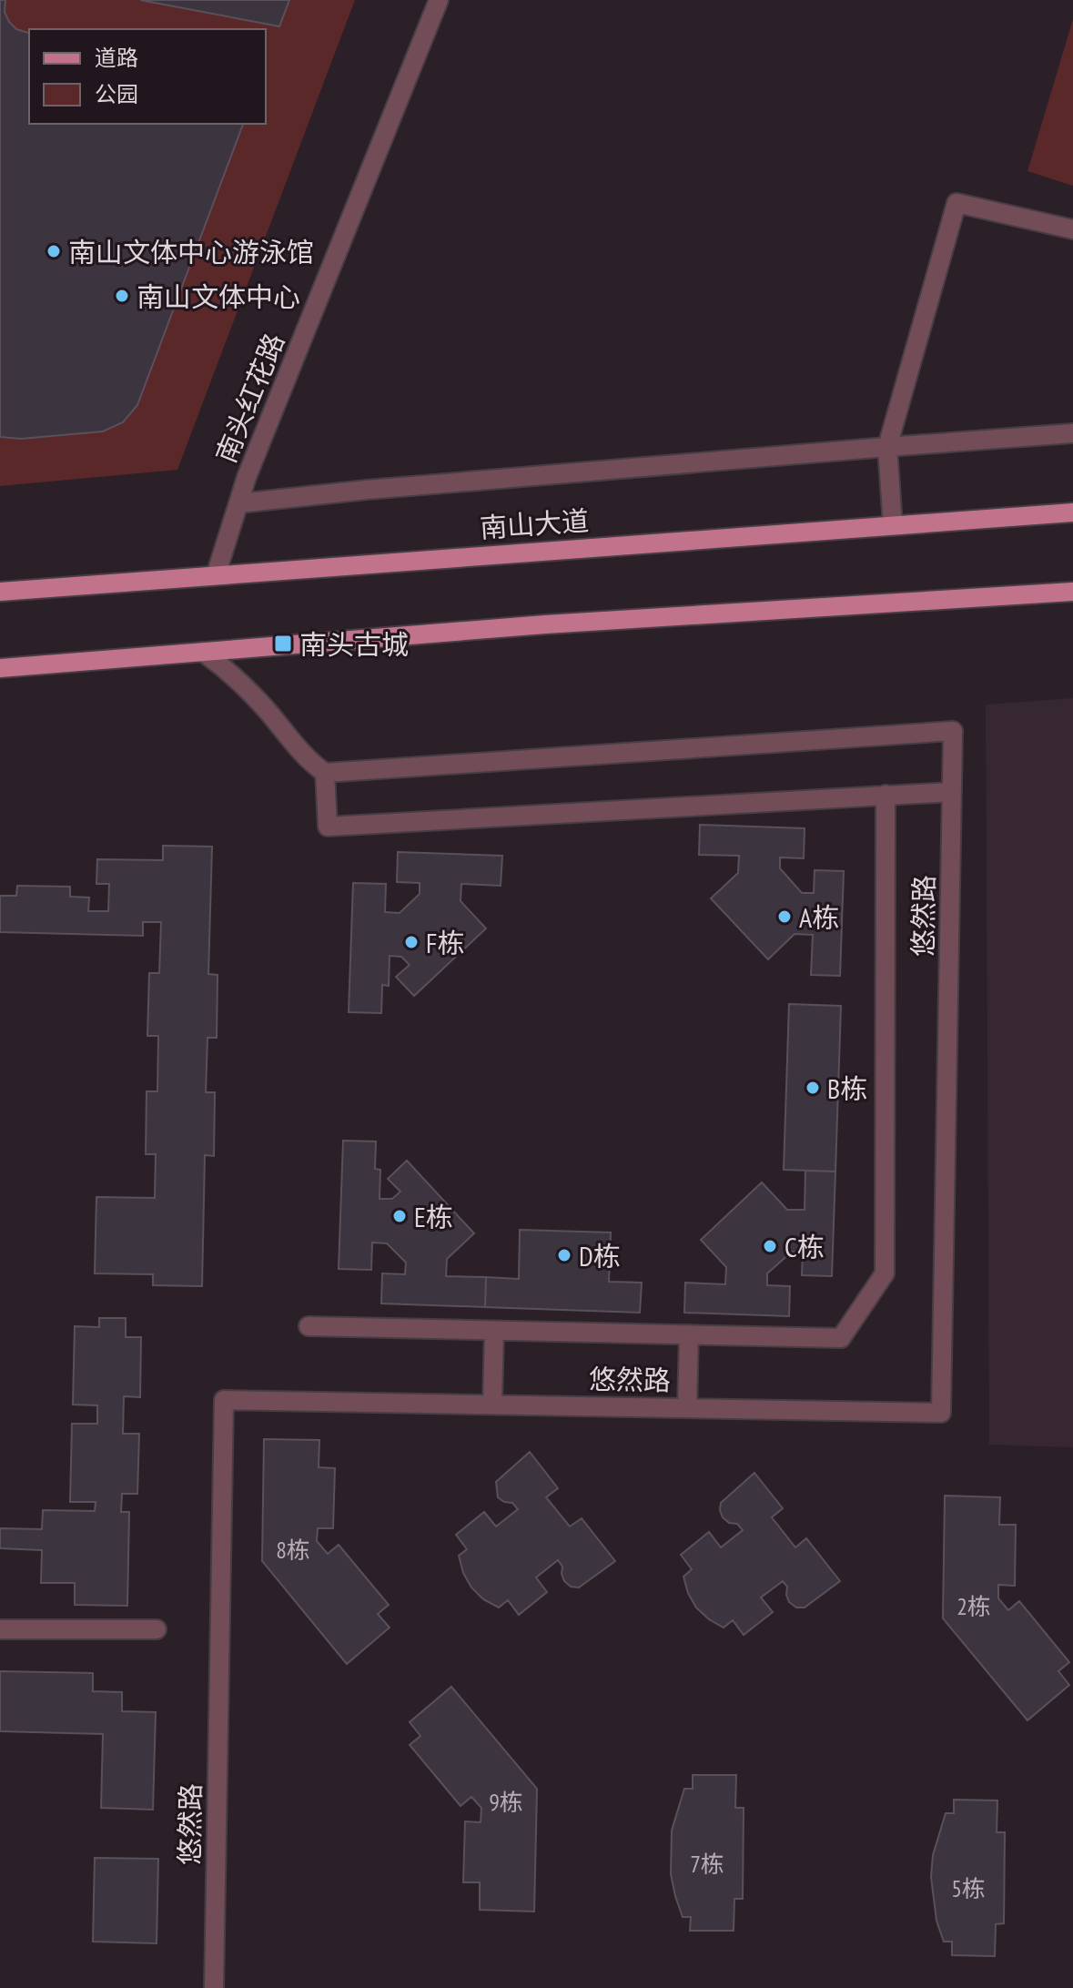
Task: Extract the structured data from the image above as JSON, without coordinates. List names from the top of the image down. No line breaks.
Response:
{"streets":{"main road":["南山大道"],"street":["南头红花路","悠然路"]},"crossings":[["南头红花路","南山大道"]],"places":{"other":["南山文体中心游泳馆","南山文体中心","A栋","F栋","B栋","E栋","C栋","D栋"],"transit":["南头古城"]},"house_numbers":["8栋","2栋","9栋","7栋","5栋"],"legend":["道路","公园"]}
